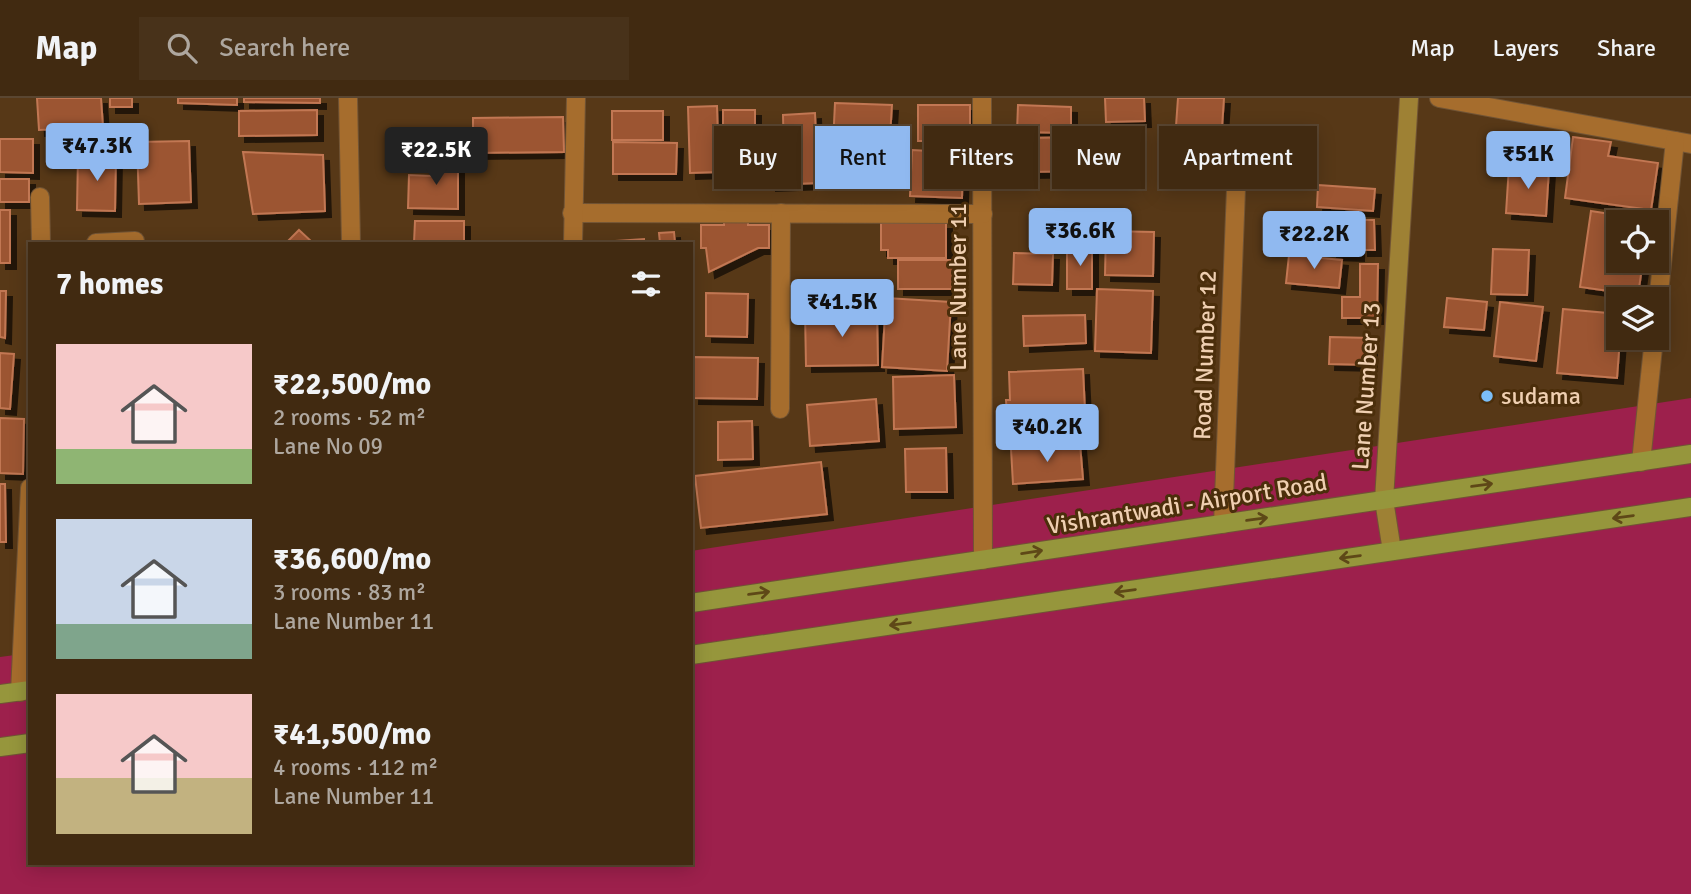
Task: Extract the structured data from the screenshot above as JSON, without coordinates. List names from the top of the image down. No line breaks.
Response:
{"streets":{"main road":["Vishrantwadi - Airport Road"],"street":["Lane Number 11","Road Number 12","Lane Number 13"]},"crossings":[["Lane Number 11","Vishrantwadi - Airport Road"],["Road Number 12","Vishrantwadi - Airport Road"],["Lane Number 13","Vishrantwadi - Airport Road"]],"places":["sudama"],"page":{"header":"Map","search":"Search here","nav":["Map","Layers","Share"],"price":["₹47.3K","₹22.5K","₹51K","₹36.6K","₹22.2K","₹41.5K","₹40.2K"],"chip":["Buy","Rent","Filters","New","Apartment"],"heading":"7 homes","list":[{"name":"₹22,500/mo","note":"2 rooms · 52 m² · Lane No 09"},{"name":"₹36,600/mo","note":"3 rooms · 83 m² · Lane Number 11"},{"name":"₹41,500/mo","note":"4 rooms · 112 m² · Lane Number 11"}]}}
